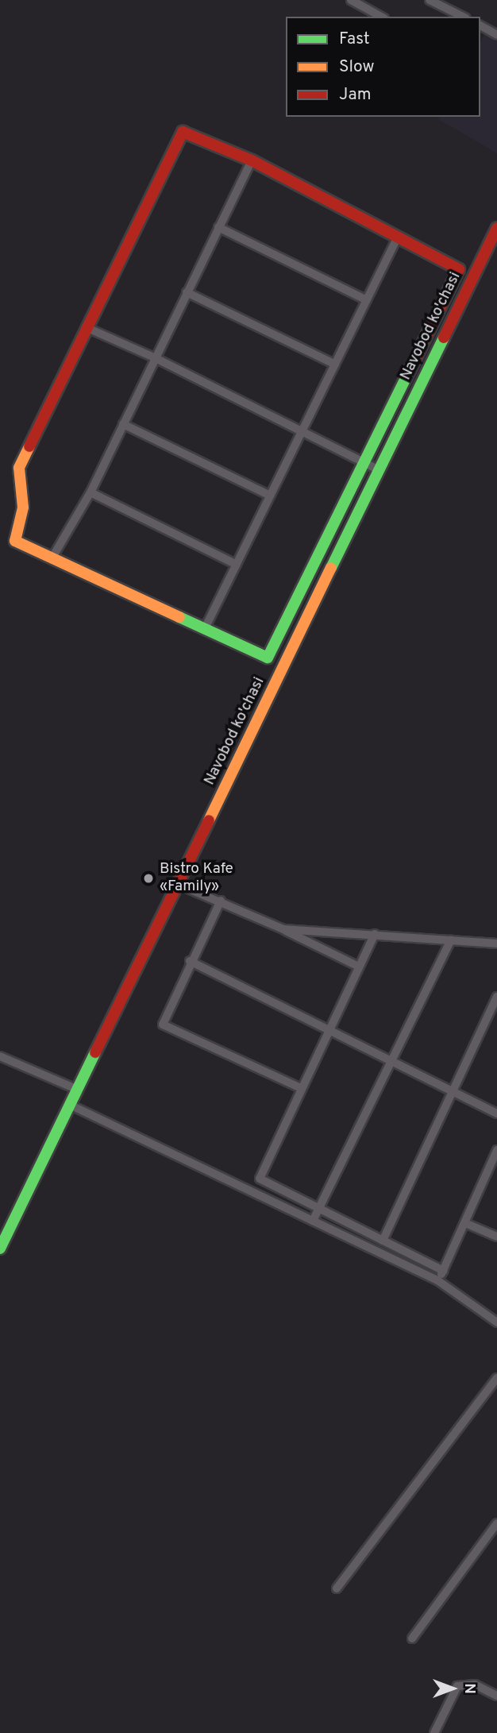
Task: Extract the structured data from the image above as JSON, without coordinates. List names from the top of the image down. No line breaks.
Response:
{"streets":{"street":["Navobod ko'chasi"]},"places":["Bistro Kafe «Family»"],"legend":["Fast","Slow","Jam"],"north":"right"}
